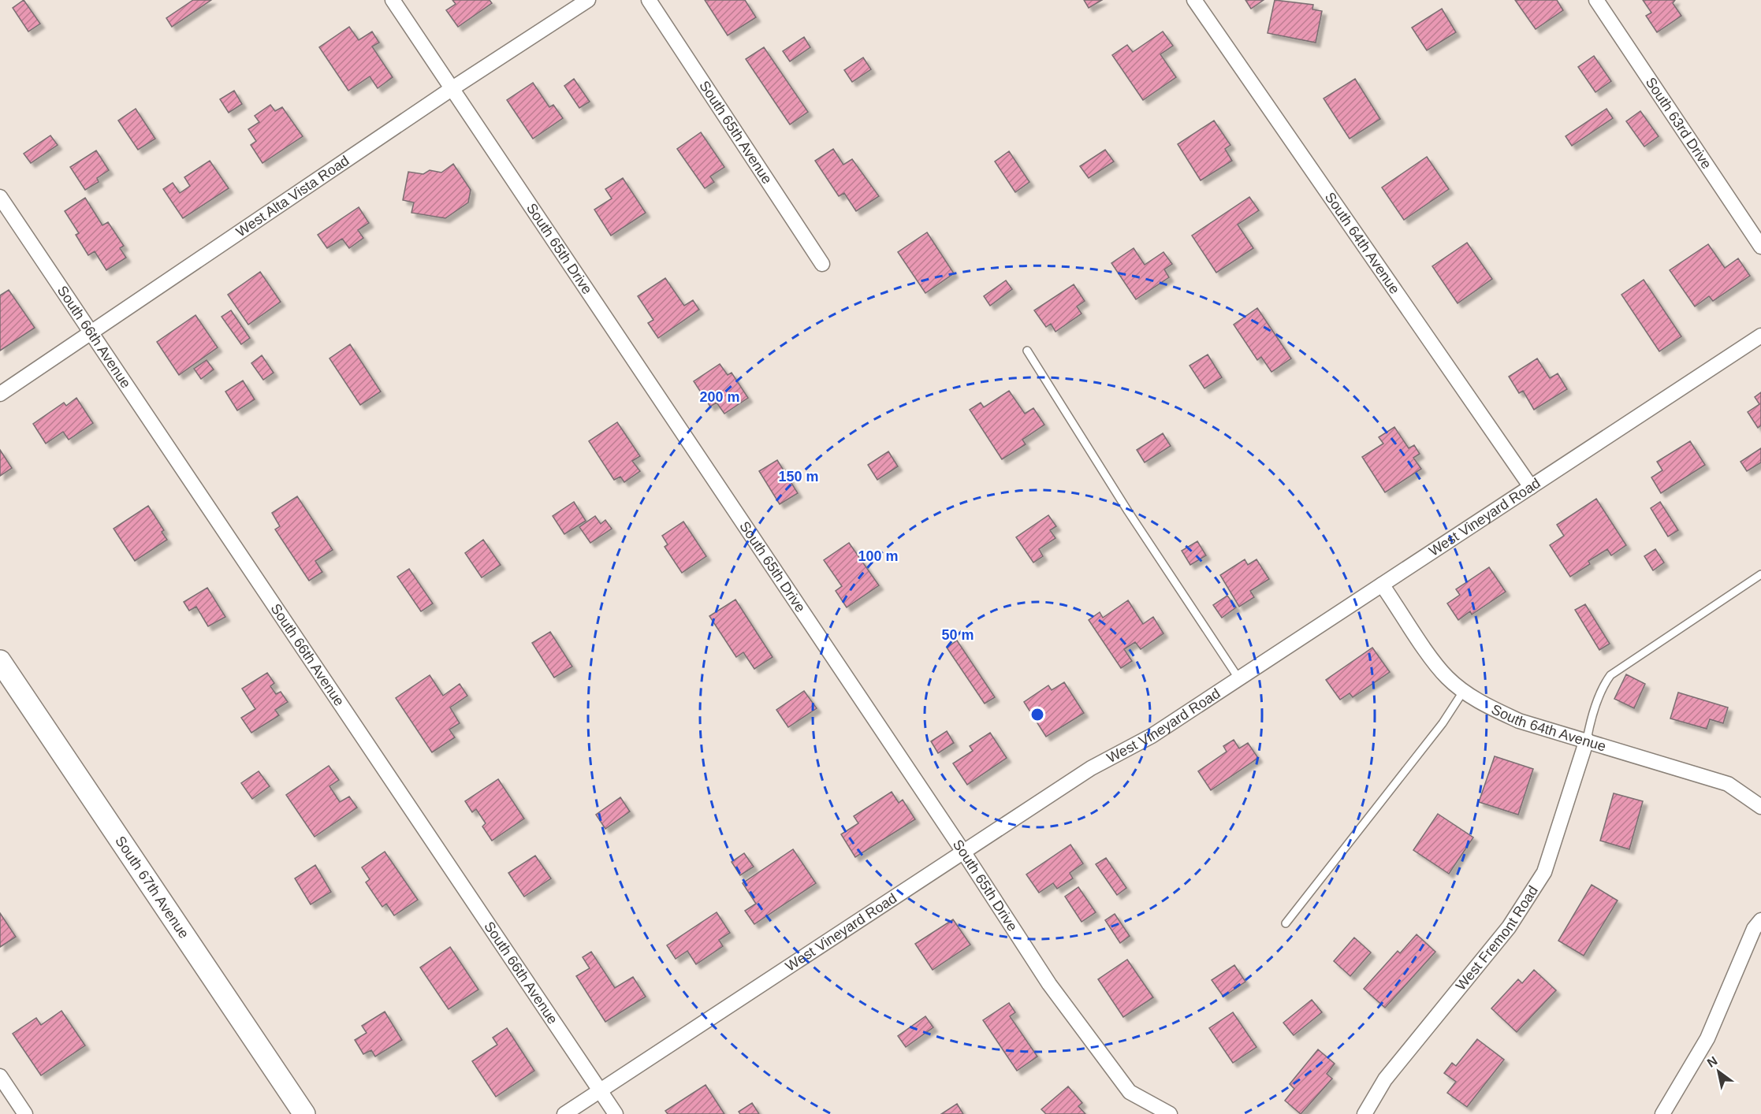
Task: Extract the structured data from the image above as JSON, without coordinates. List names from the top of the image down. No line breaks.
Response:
{"streets":{"main road":["South 67th Avenue"],"street":["South 63rd Drive","South 65th Avenue","West Alta Vista Road","South 64th Avenue","South 65th Drive","South 66th Avenue","West Vineyard Road","West Fremont Road"]},"crossings":[["West Alta Vista Road","South 65th Drive"],["West Alta Vista Road","South 66th Avenue"],["South 64th Avenue","West Vineyard Road"],["South 64th Avenue","West Fremont Road"],["South 65th Drive","West Vineyard Road"],["South 66th Avenue","West Vineyard Road"]],"north":"top left","rings":["200 m","150 m","100 m","50 m"]}
